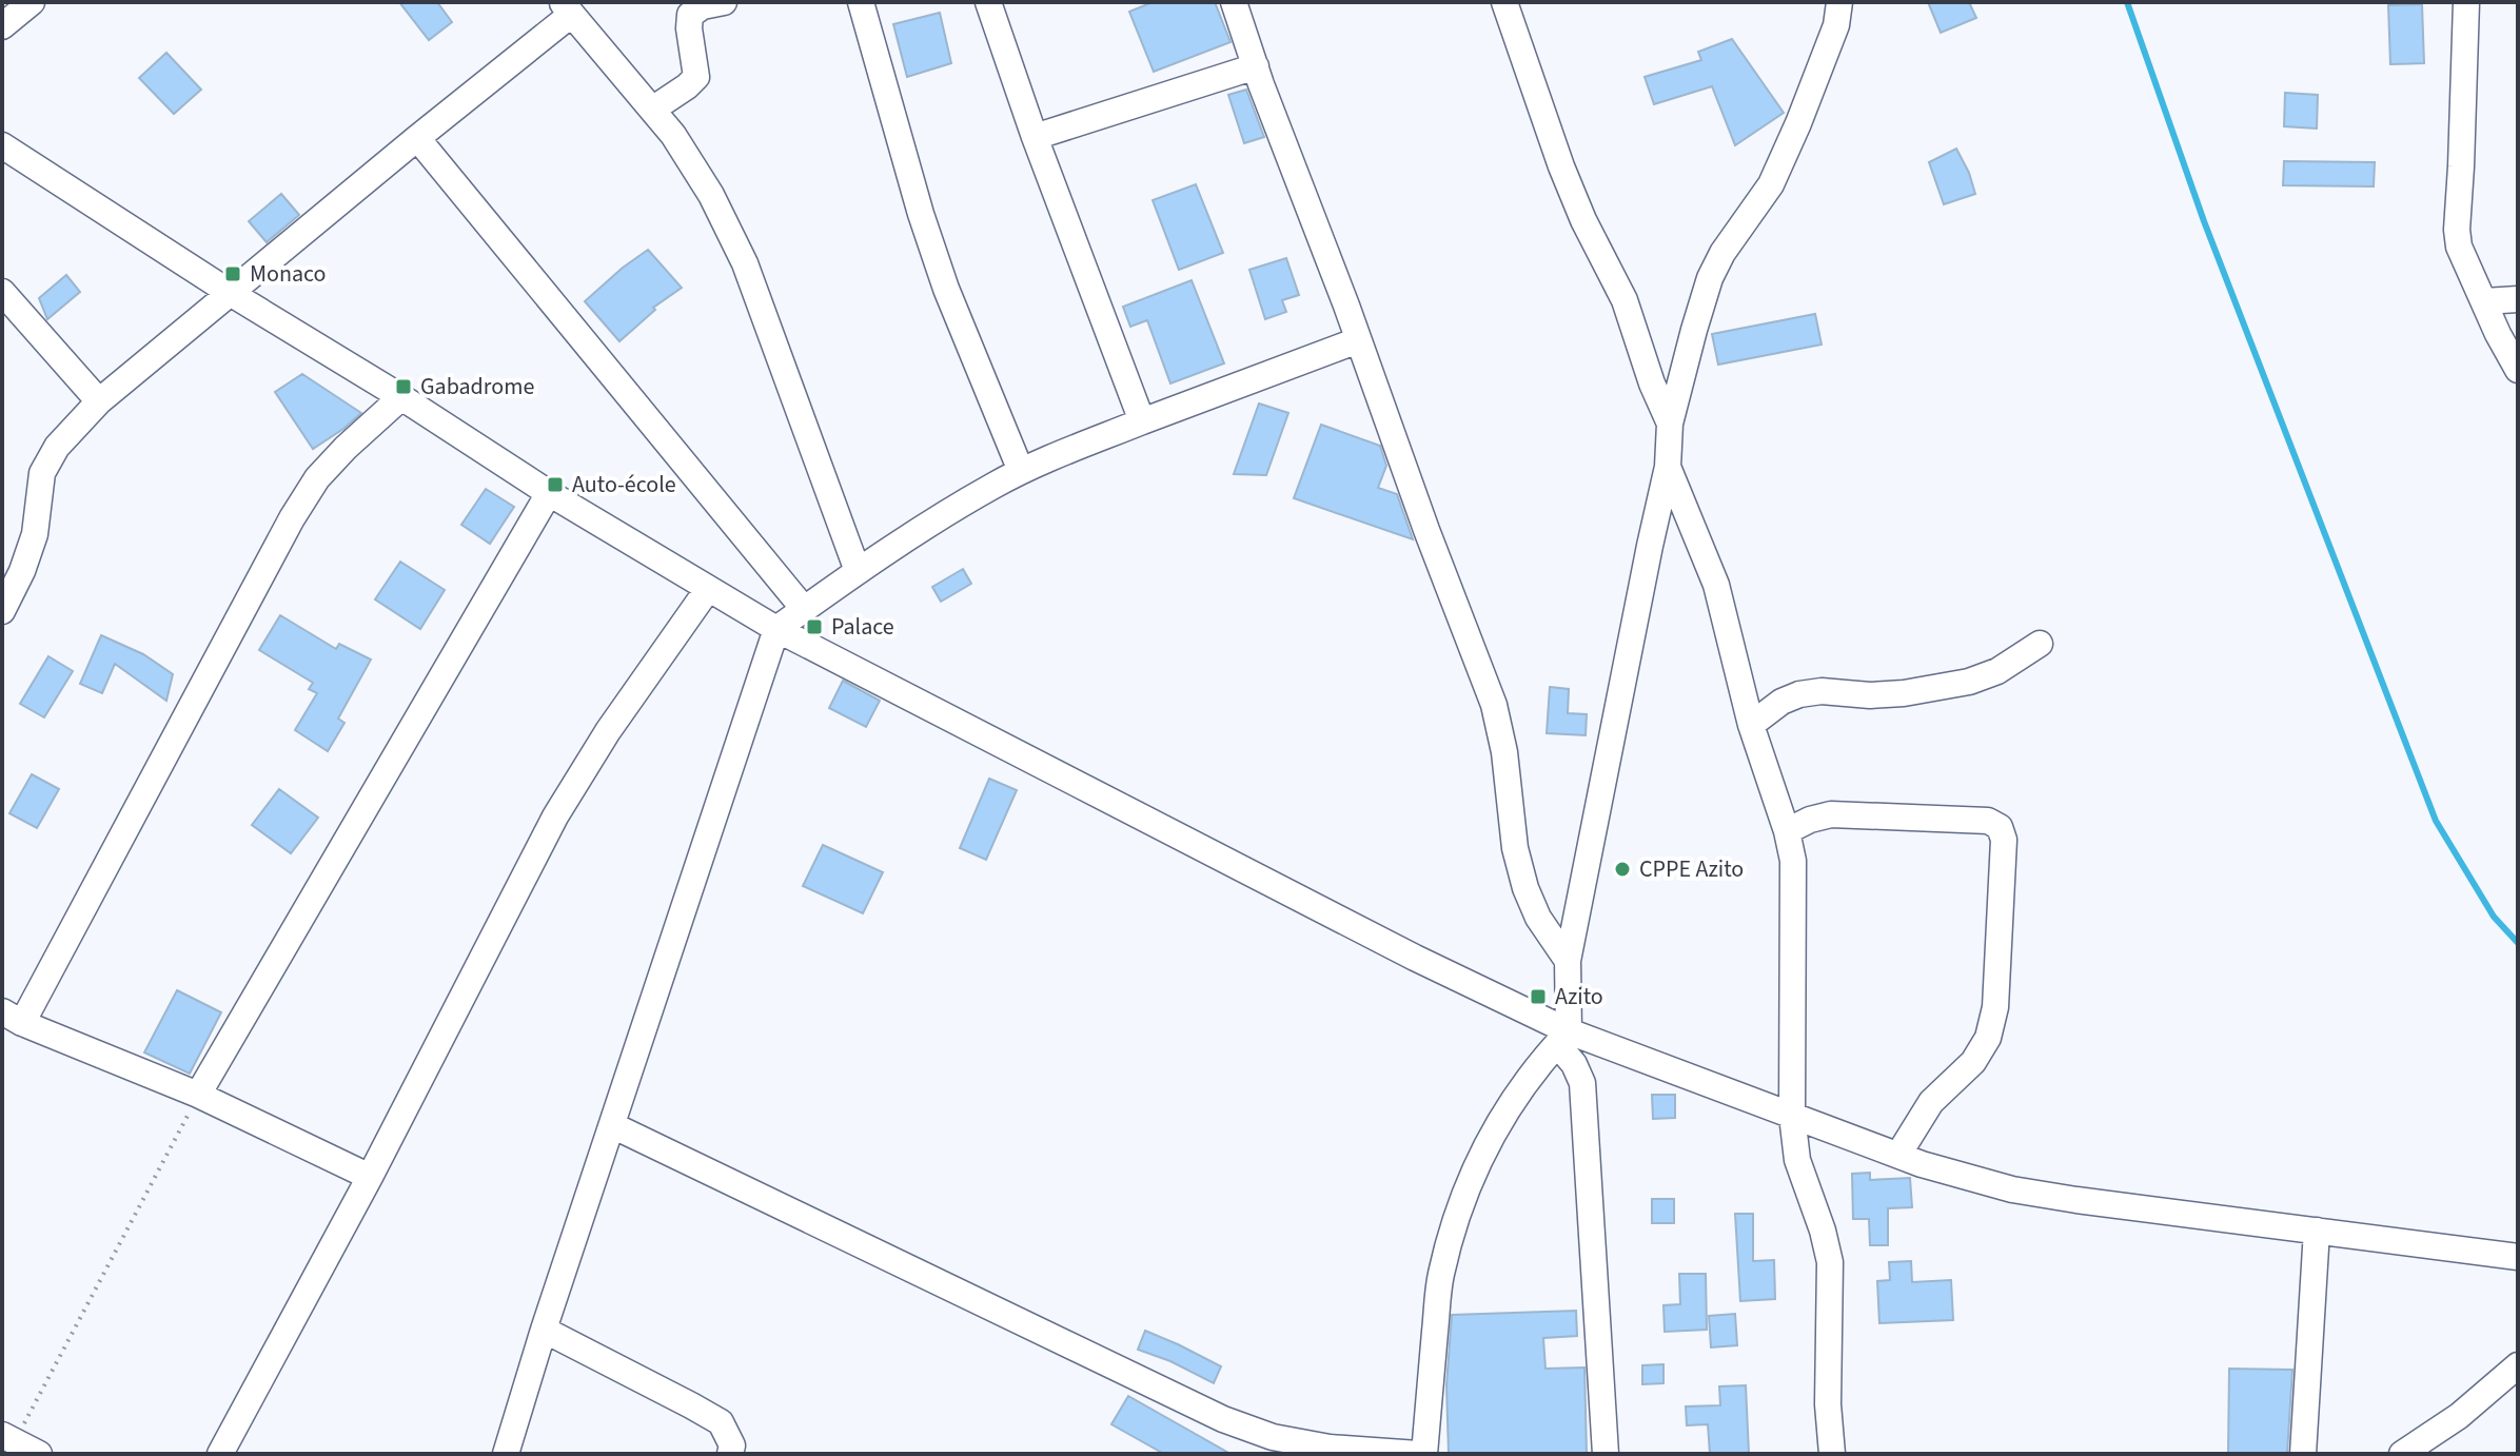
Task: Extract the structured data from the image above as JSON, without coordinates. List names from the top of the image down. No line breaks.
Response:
{"places":{"transit":["Monaco","Gabadrome","Auto-école","Palace","Azito"],"other":["CPPE Azito"]}}
